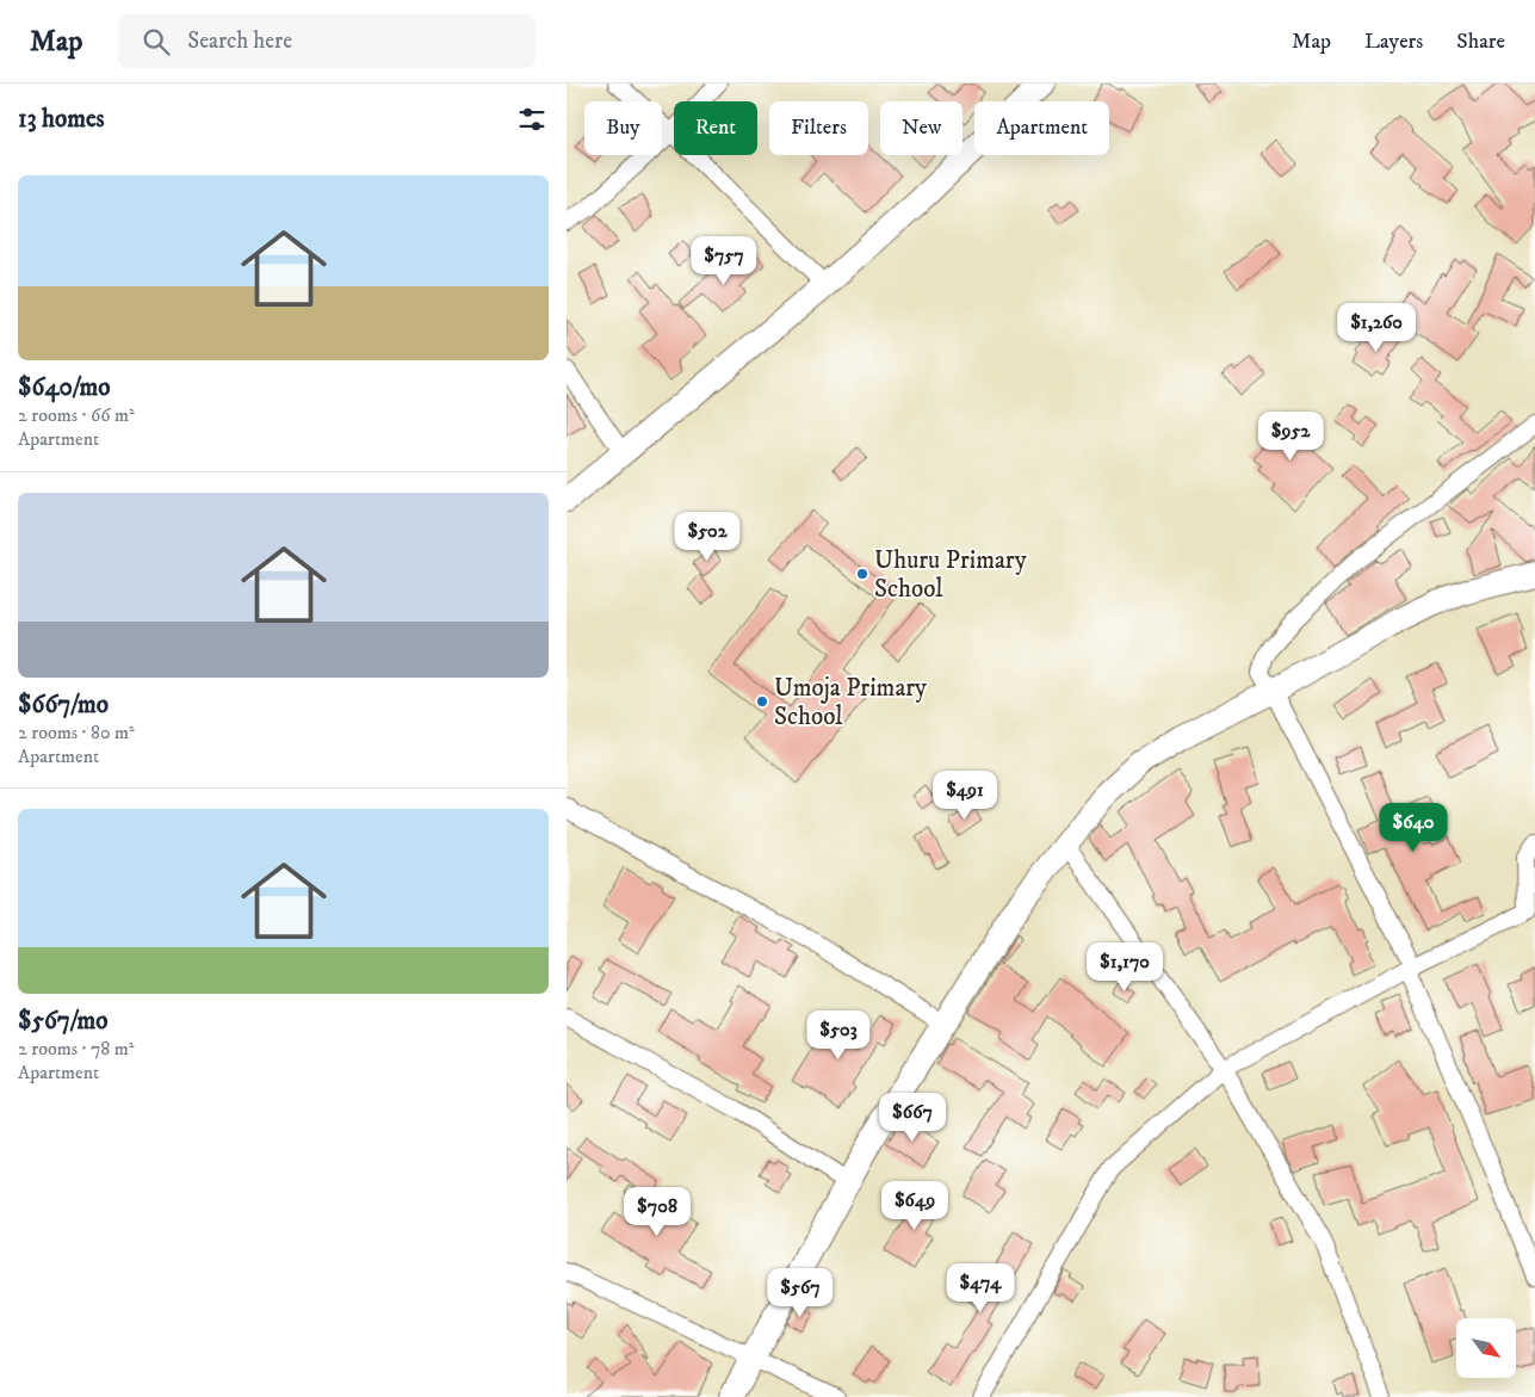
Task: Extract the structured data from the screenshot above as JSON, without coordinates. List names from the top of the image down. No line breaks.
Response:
{"places":["Uhuru Primary School","Umoja Primary School"],"north":"bottom right","page":{"header":"Map","search":"Search here","nav":["Map","Layers","Share"],"heading":"13 homes","chip":["Buy","Rent","Filters","New","Apartment"],"list":[{"name":"$640/mo","note":"2 rooms · 66 m² · Apartment"},{"name":"$667/mo","note":"2 rooms · 80 m² · Apartment"},{"name":"$567/mo","note":"2 rooms · 78 m² · Apartment"}],"price":["$757","$1,260","$952","$502","$491","$640","$1,170","$503","$667","$649","$708","$474","$567"]}}
